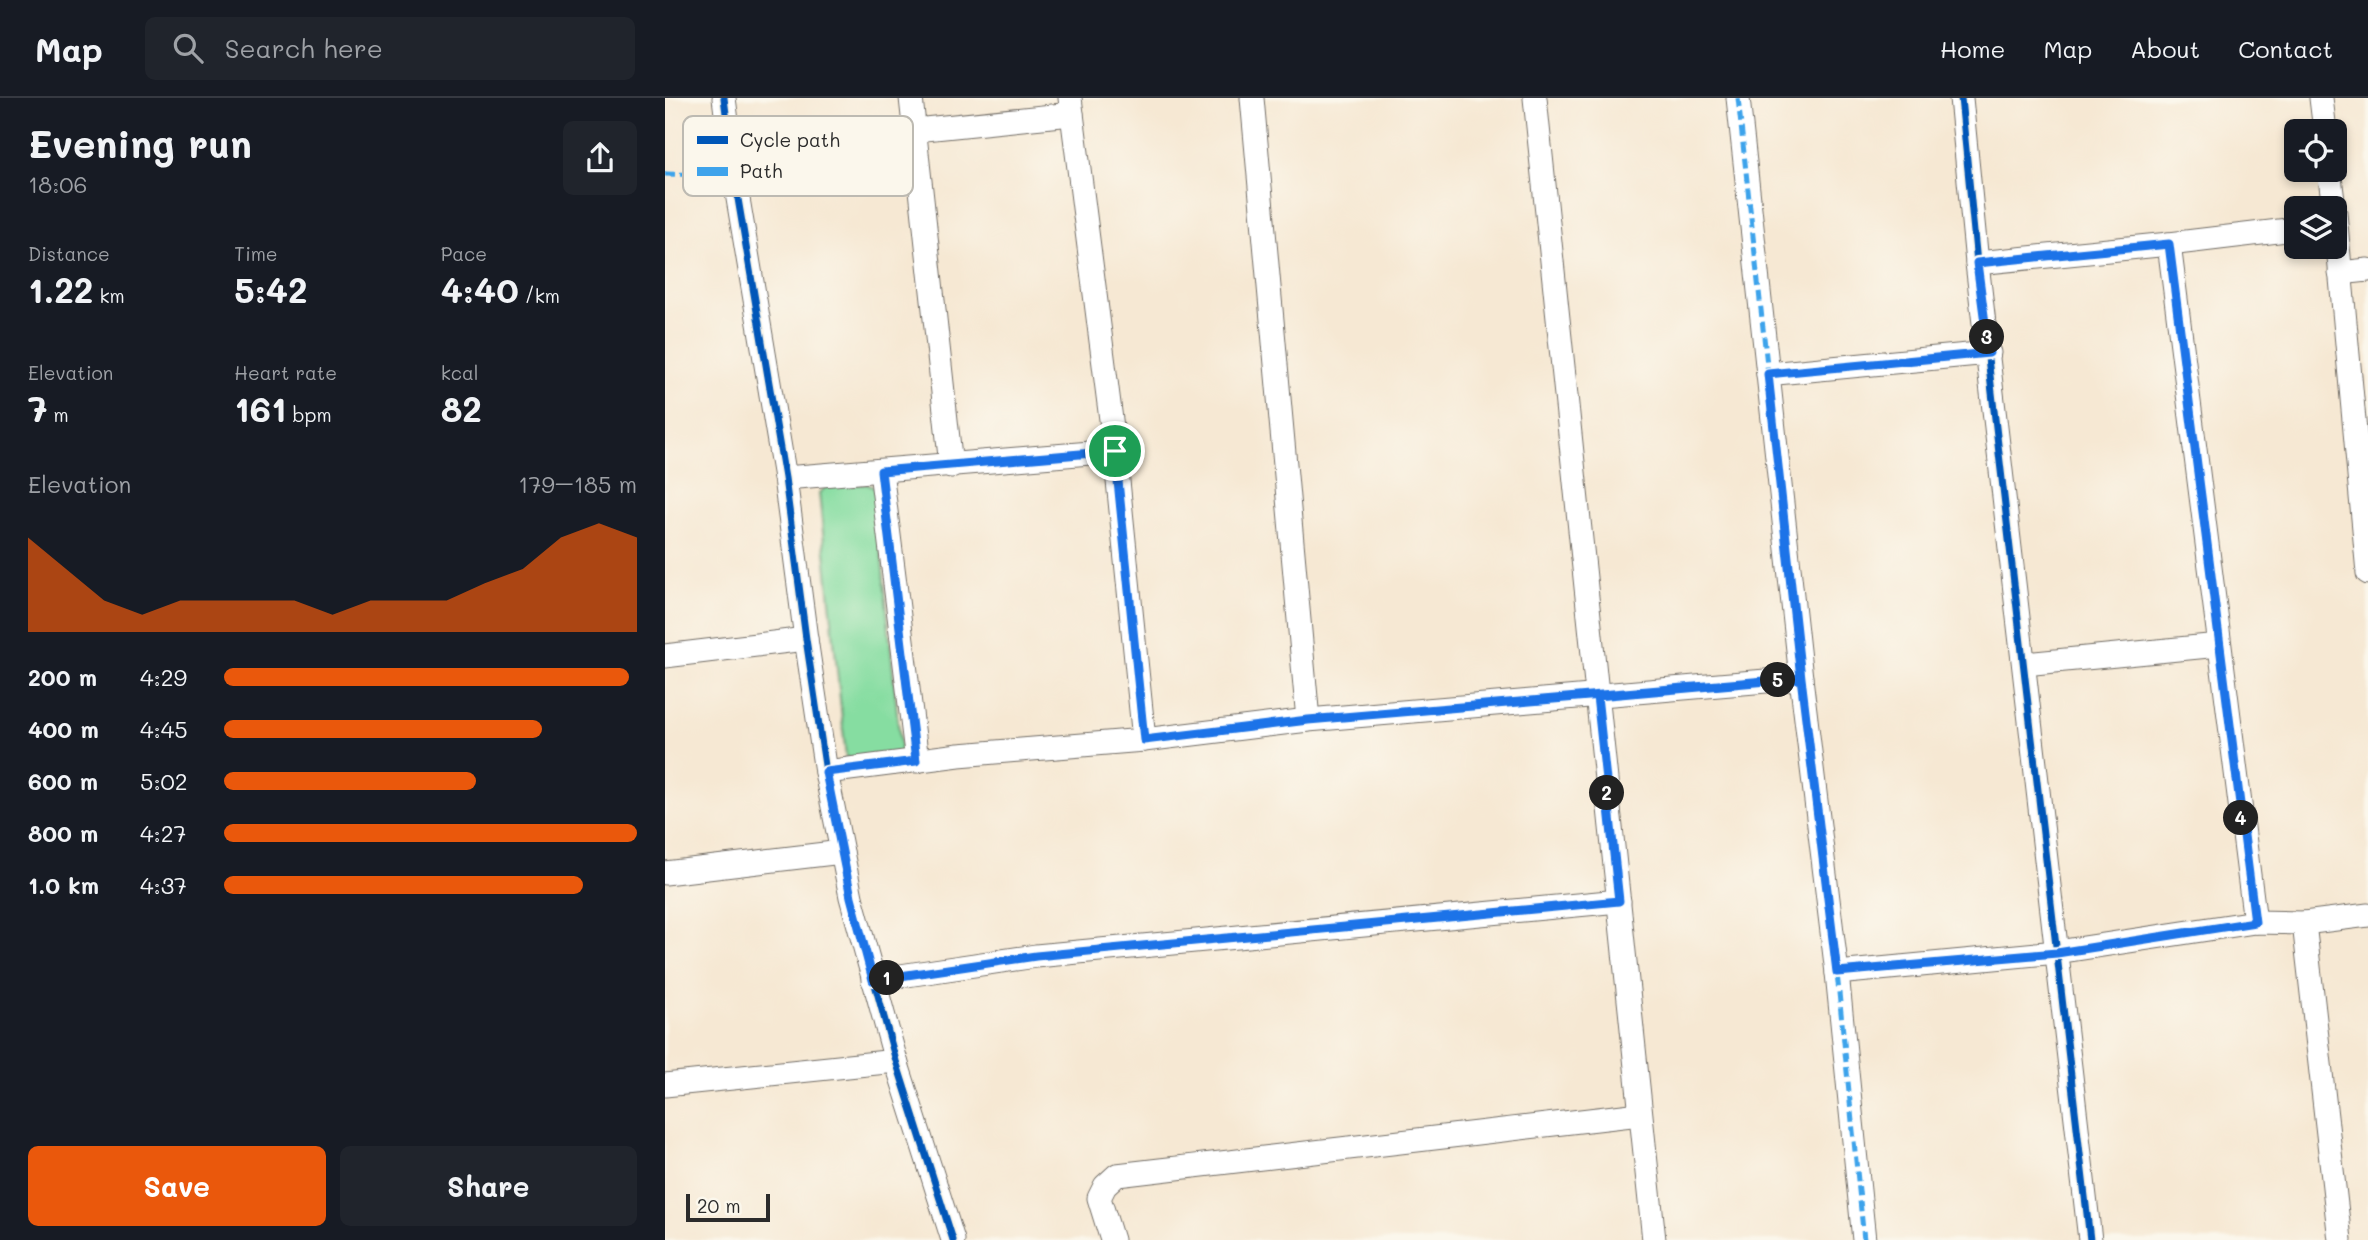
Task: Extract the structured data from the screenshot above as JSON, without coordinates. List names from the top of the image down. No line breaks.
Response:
{"legend":["Cycle path","Path"],"scale_bar":"20 m","page":{"header":"Map","search":"Search here","nav":["Home","Map","About","Contact"],"heading":["Evening run","18:06"],"stats":[["Distance","1.22 km"],["Time","5:42"],["Pace","4:40 /km"],["Elevation","7 m"],["Heart rate","161 bpm"],["kcal","82"]],"pins":["3","5","2","4","1"],"chart":["Elevation","179–185 m"],"list":[{"name":"200 m","note":"4:29"},{"name":"400 m","note":"4:45"},{"name":"600 m","note":"5:02"},{"name":"800 m","note":"4:27"},{"name":"1.0 km","note":"4:37"}],"buttons":["Save","Share"],"scale":"20 m"}}
